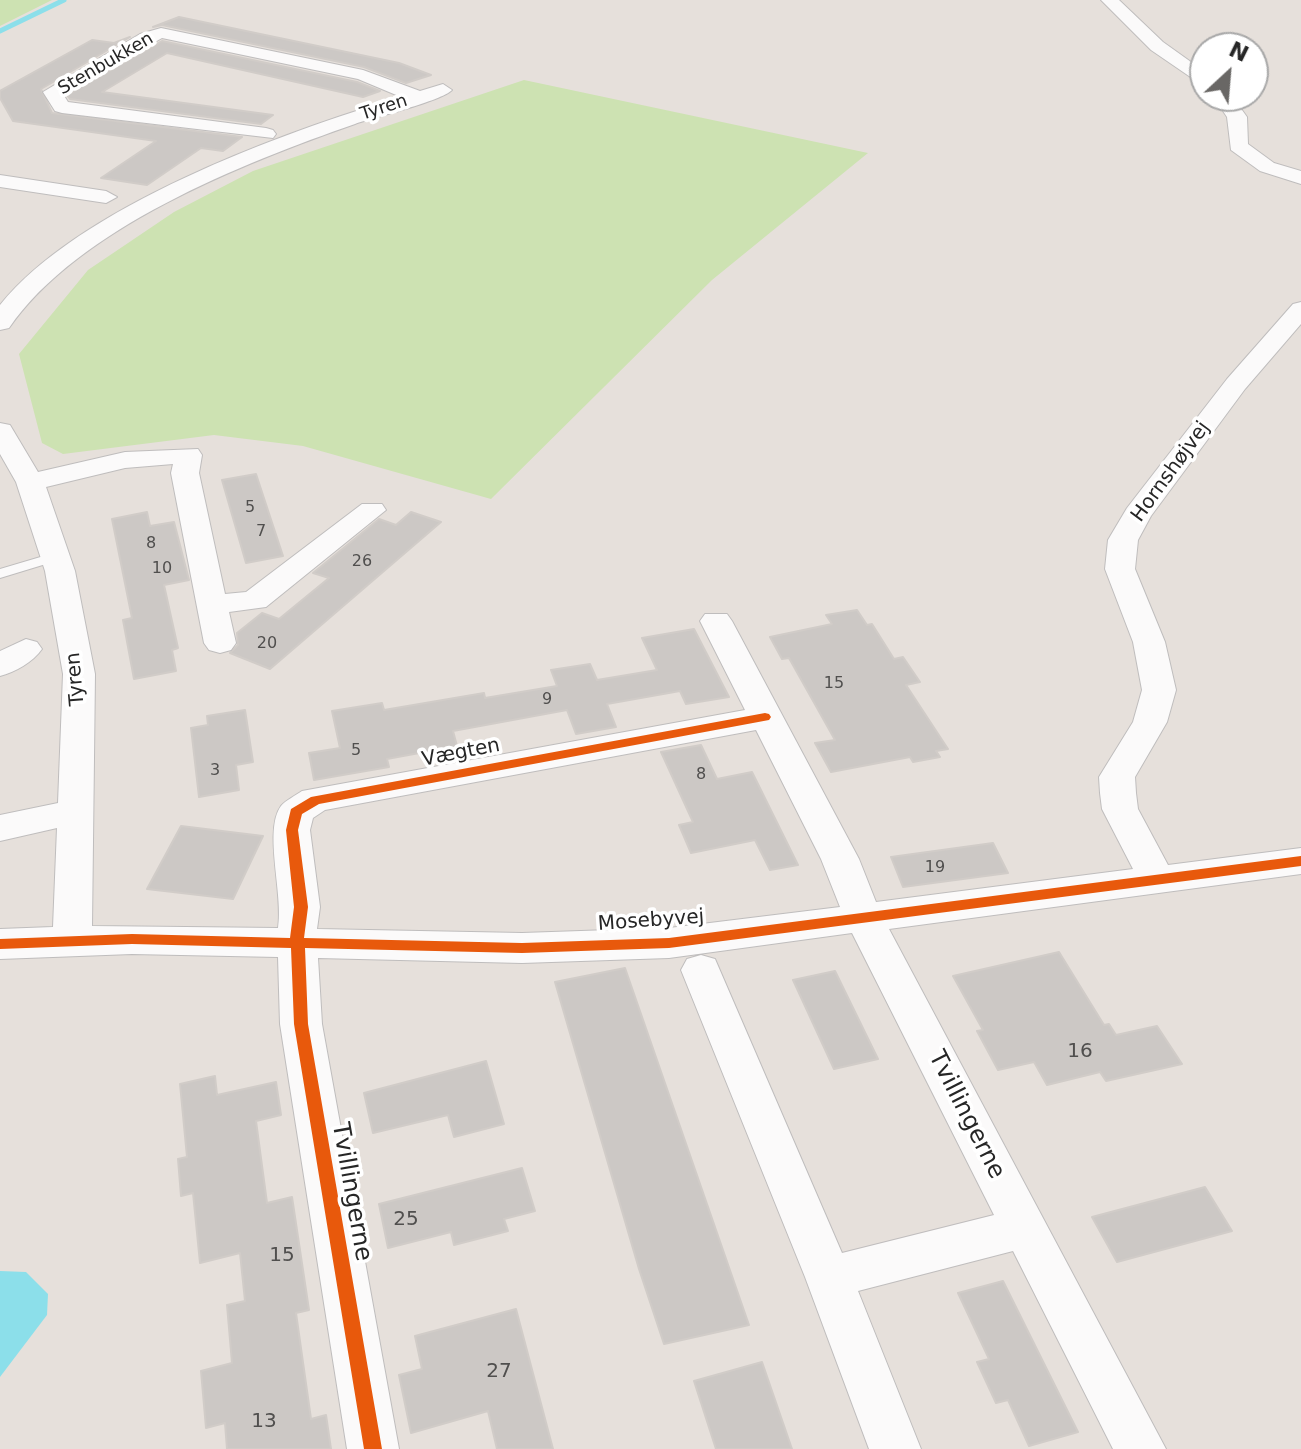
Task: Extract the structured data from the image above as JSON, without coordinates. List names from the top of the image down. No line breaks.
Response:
{"streets":{"street":["Stenbukken","Tyren","Hornshøjvej","Vægten","Mosebyvej","Tvillingerne"]},"crossings":[["Stenbukken","Tyren"],["Tyren","Mosebyvej"],["Hornshøjvej","Mosebyvej"],["Vægten","Mosebyvej"],["Vægten","Tvillingerne"],["Mosebyvej","Tvillingerne"]],"house_numbers":["5","7","8","26","10","20","15","9","5","3","8","19","16","25","15","27","13"],"north":"top right"}
